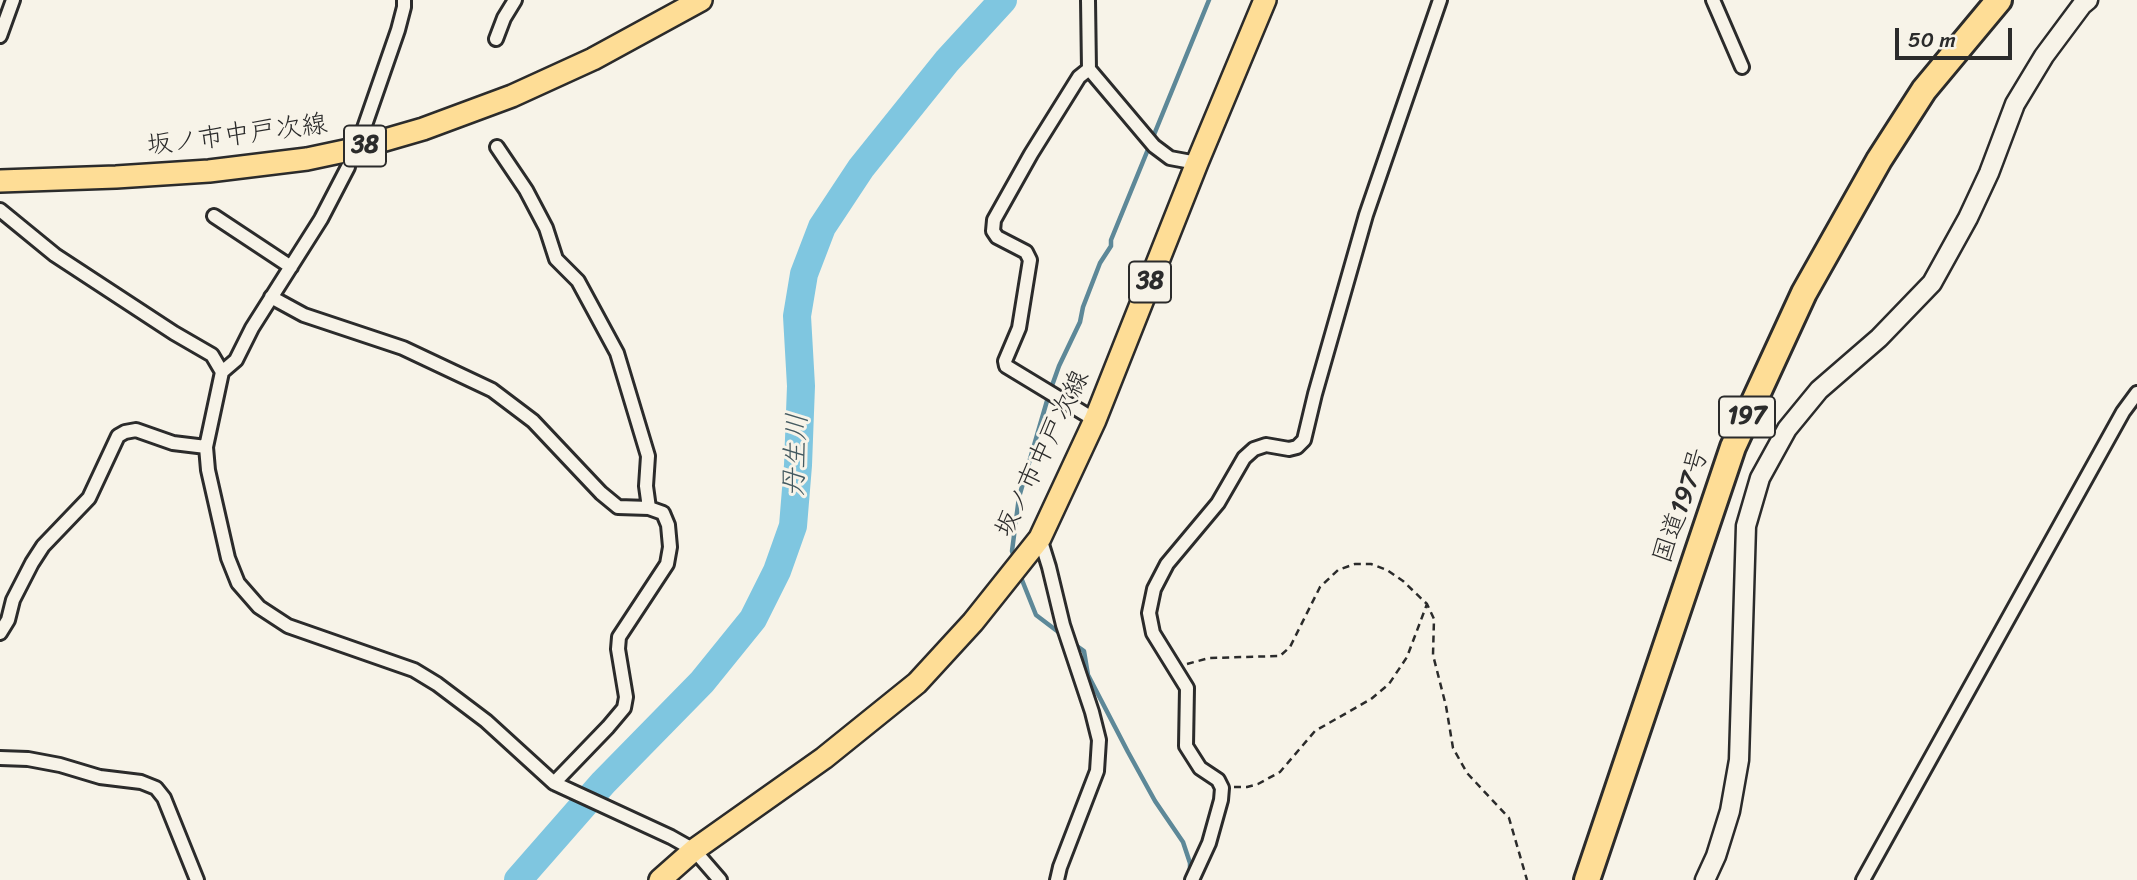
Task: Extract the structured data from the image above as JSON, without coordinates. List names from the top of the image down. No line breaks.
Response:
{"streets":{"highway":["197","国道197号"],"main road":["坂ノ市中戸次線","38"]},"water":["丹生川"],"scale_bar":"50 m"}
